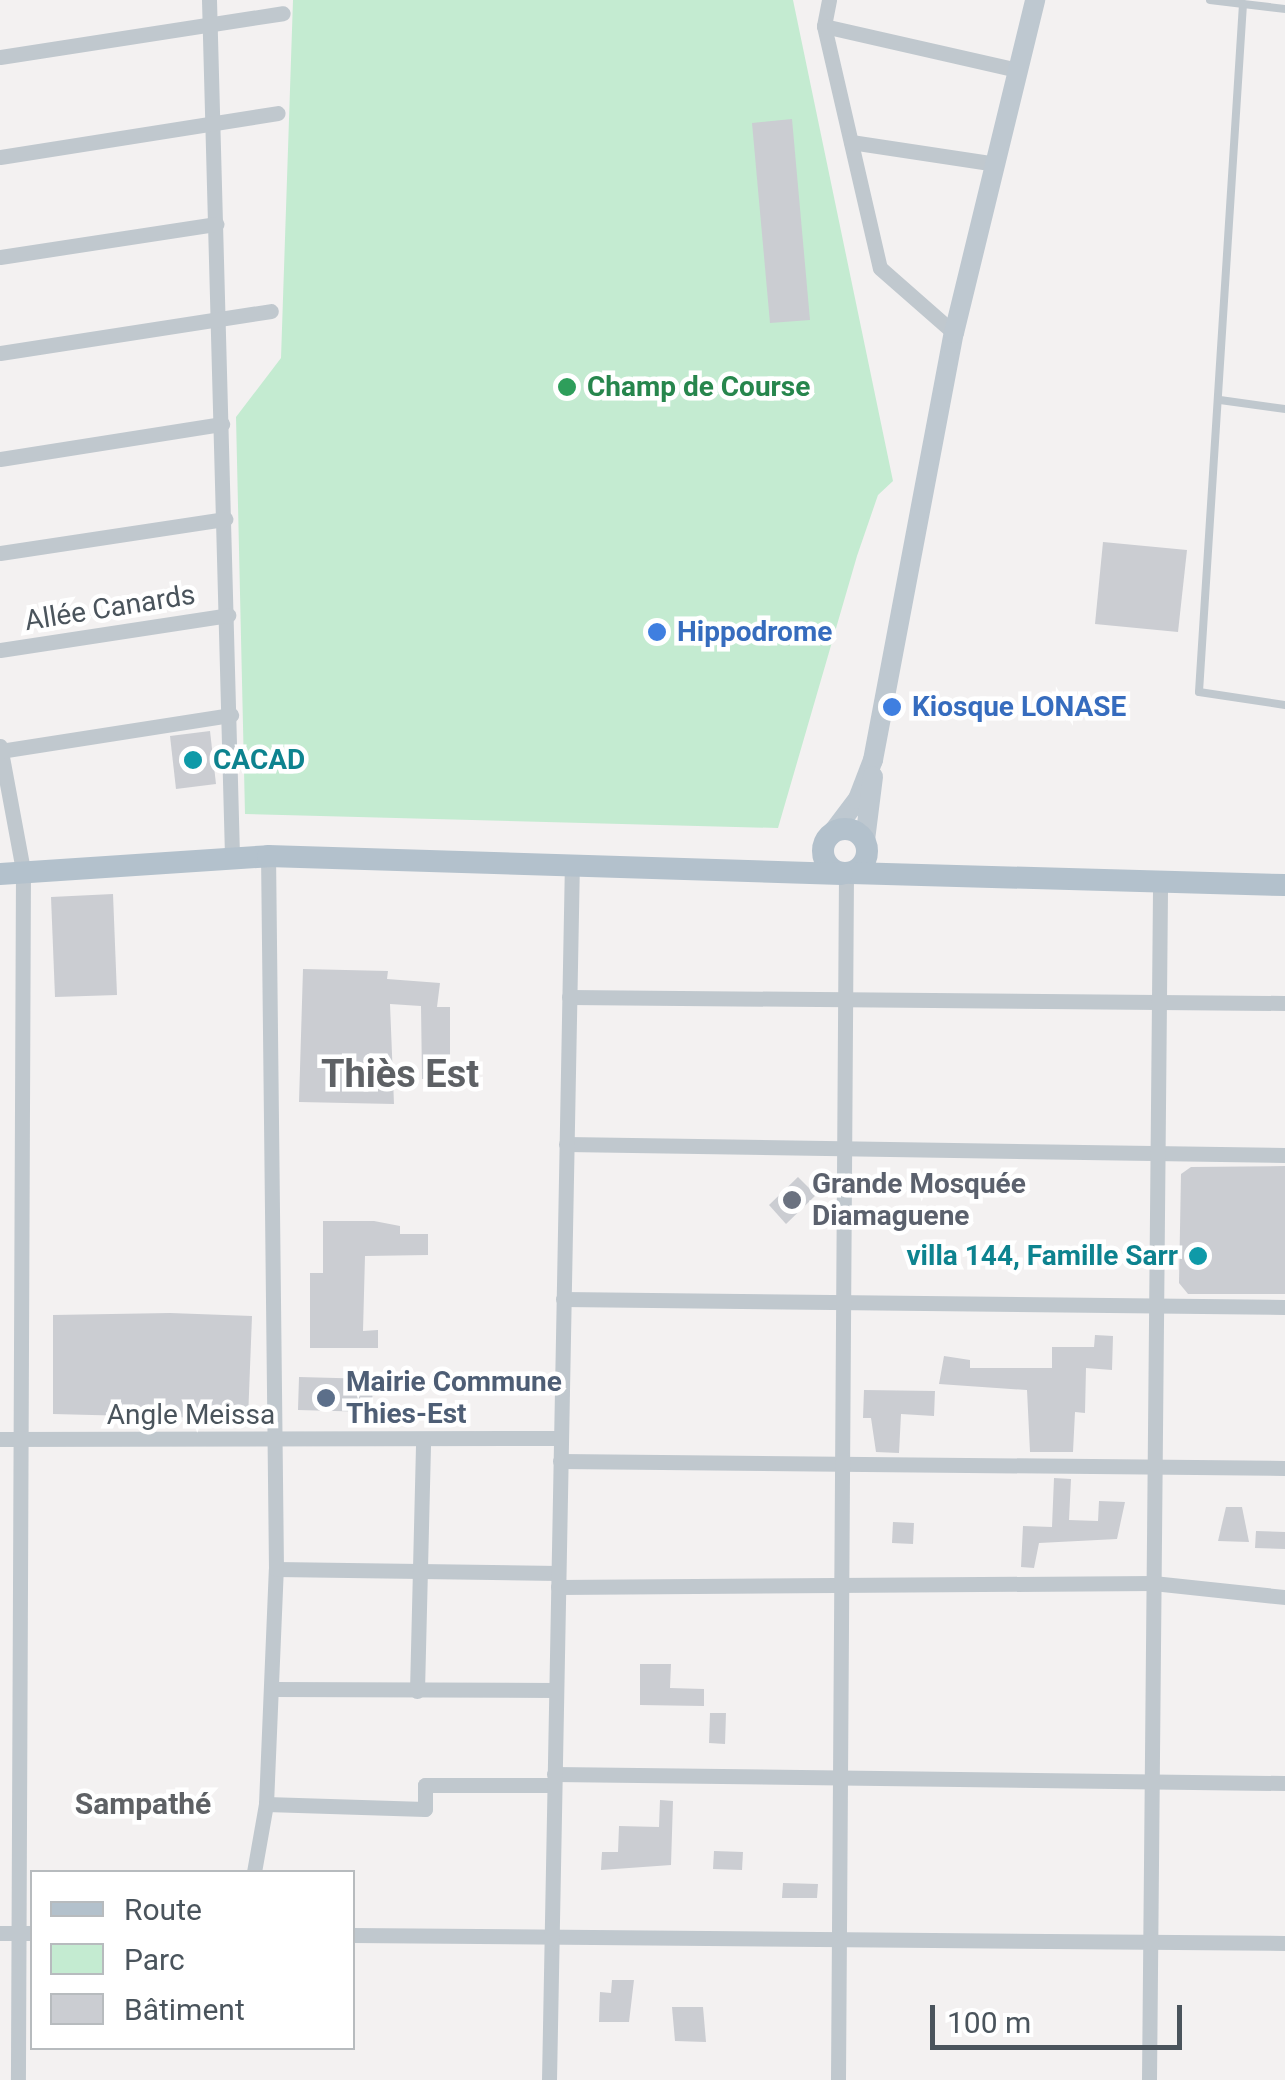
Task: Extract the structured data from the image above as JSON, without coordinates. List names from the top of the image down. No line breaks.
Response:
{"streets":{"street":["Allée Canards","Angle Meissa"]},"districts":["Thiès Est","Sampathé"],"places":["Champ de Course","Hippodrome","Kiosque LONASE","CACAD","Grande Mosquée Diamaguene","villa 144, Famille Sarr","Mairie Commune Thies-Est"],"legend":["Route","Parc","Bâtiment"],"scale_bar":"100 m"}
